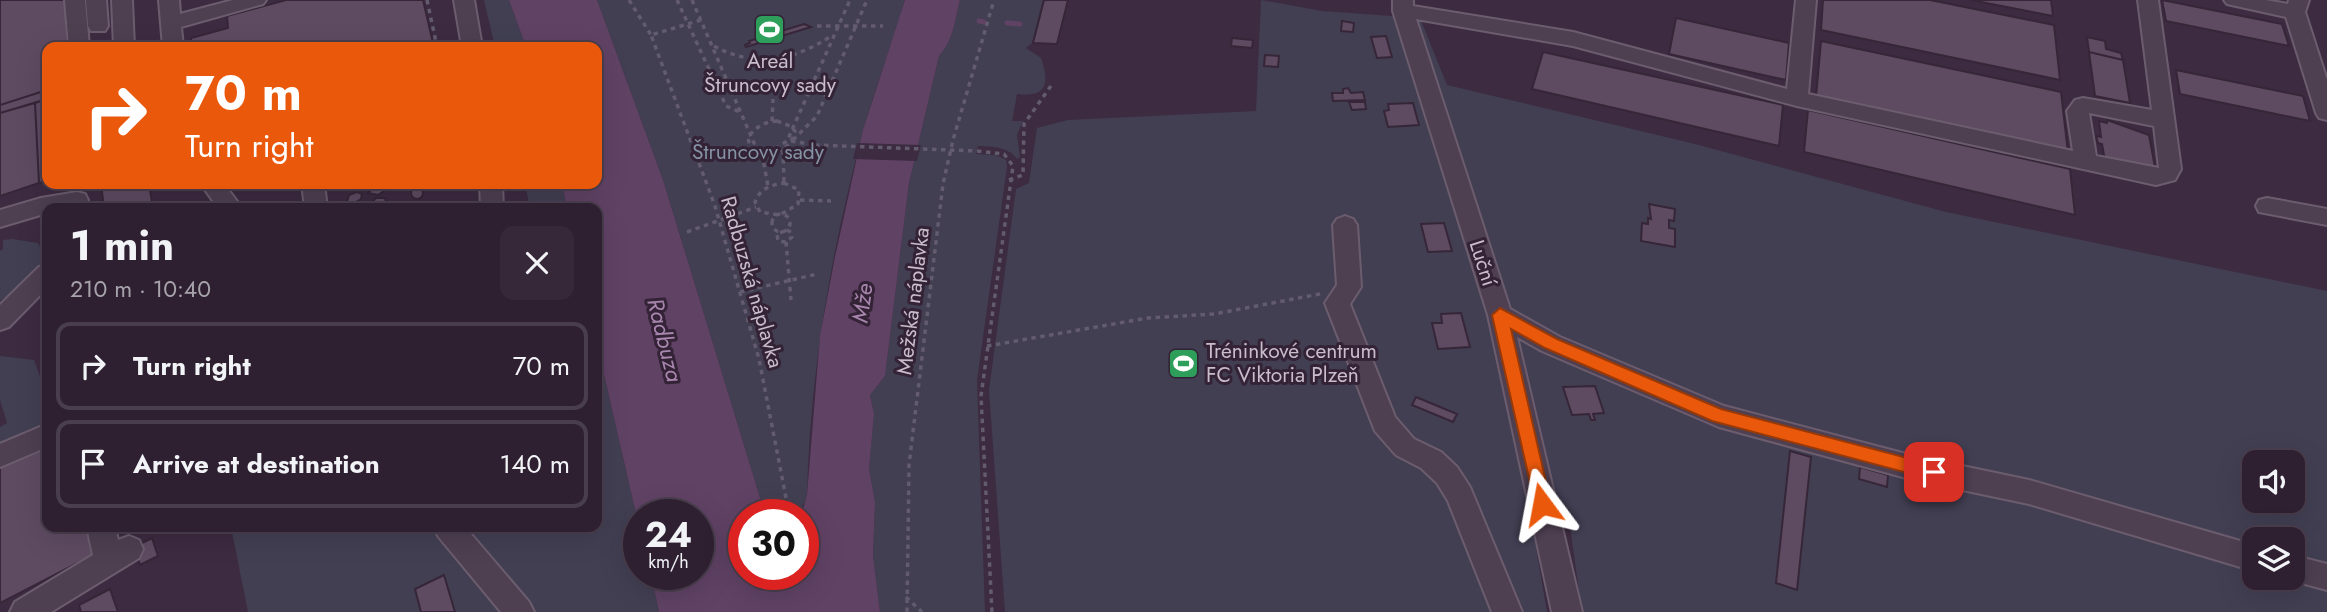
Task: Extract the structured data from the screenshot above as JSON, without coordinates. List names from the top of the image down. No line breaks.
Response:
{"streets":{"street":["Luční"],"path":["Radbuzská náplavka","Mežská náplavka"]},"water":["Mže","Radbuza"],"parks":["Štruncovy sady"],"places":{"sports":["Areál Štruncovy sady","Tréninkové centrum FC Viktoria Plzeň"]},"page":{"turn":["70 m","Turn right"],"heading":["1 min","210 m · 10:40"],"list":[{"name":"Turn right","value":"70 m"},{"name":"Arrive at destination","value":"140 m"}],"speed":"24 km/h","limit":"30"}}
